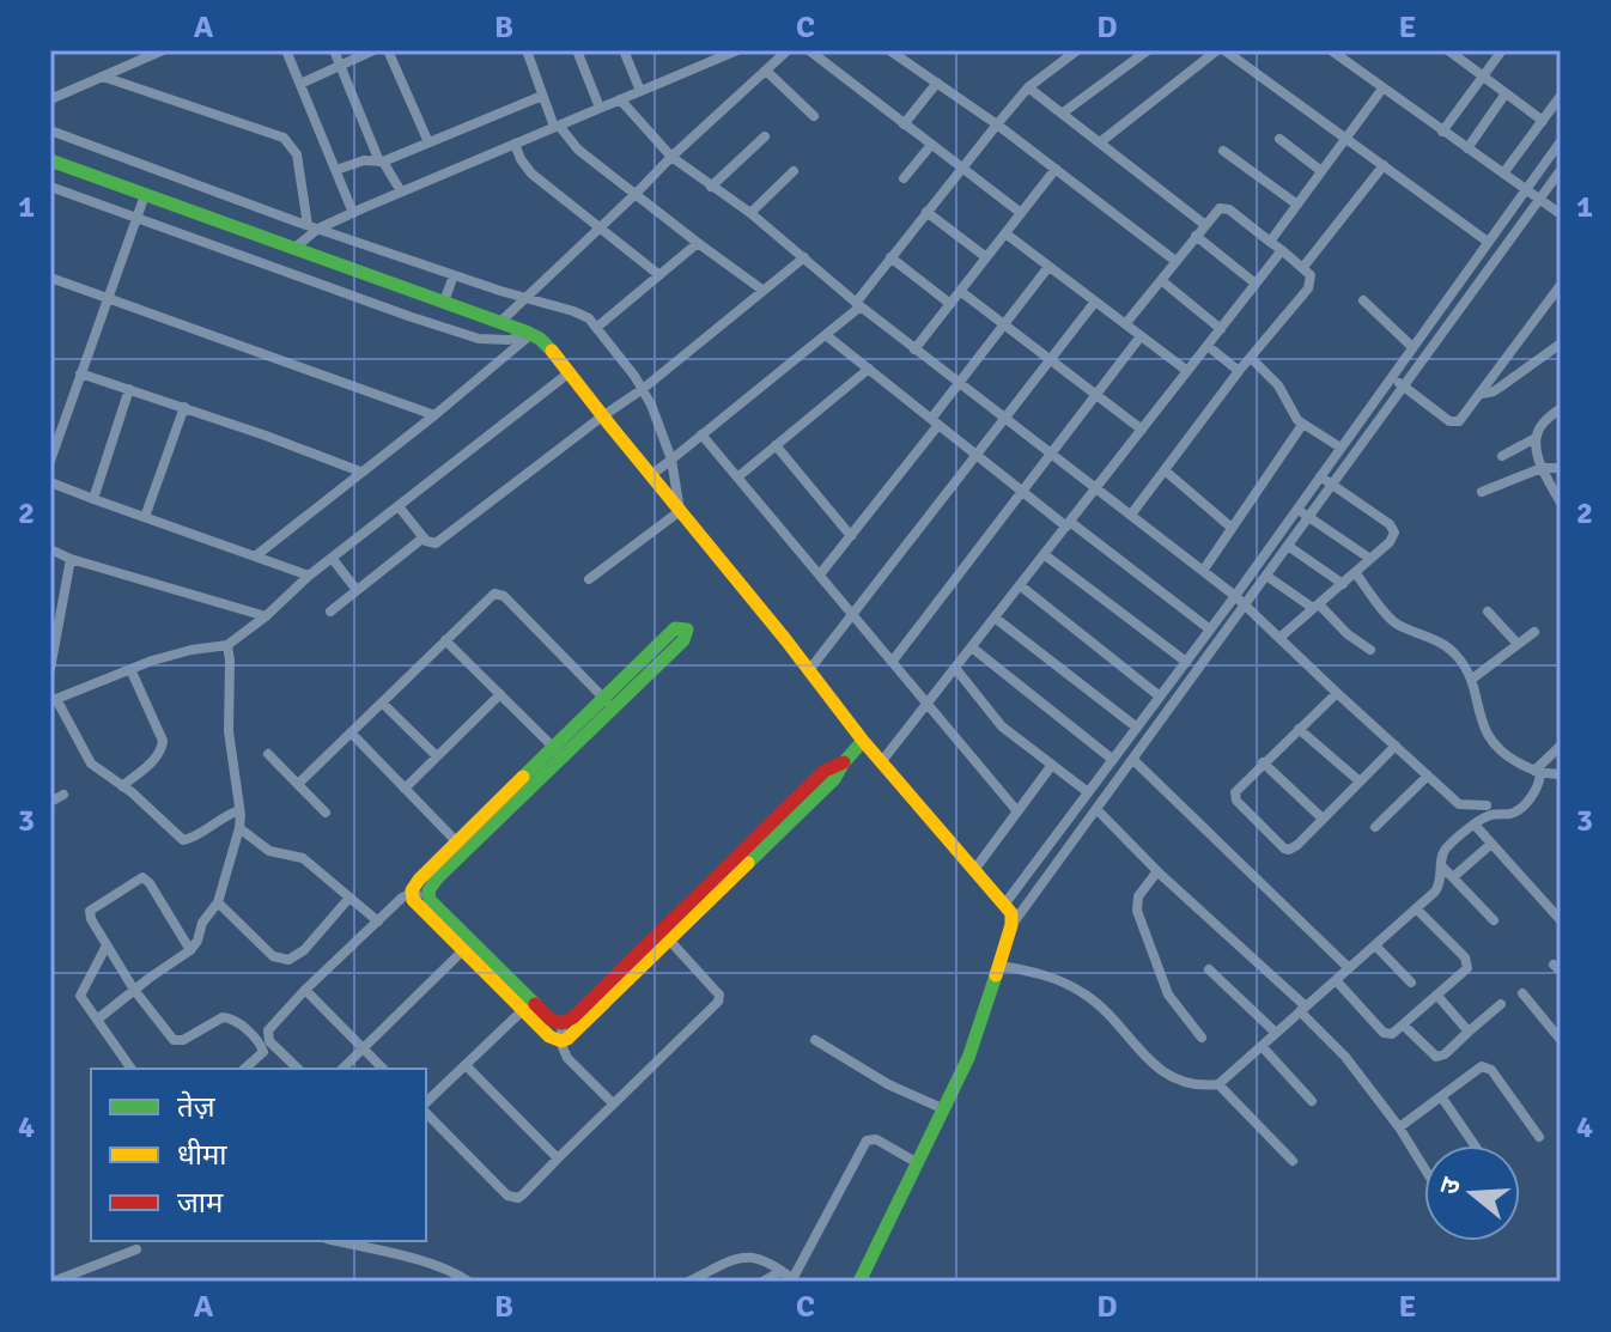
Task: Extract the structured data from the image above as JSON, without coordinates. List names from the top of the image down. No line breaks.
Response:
{"legend":["तेज़","धीमा","जाम"],"north":"left","grid":{"columns":["A","B","C","D","E"],"rows":["1","2","3","4"]}}
